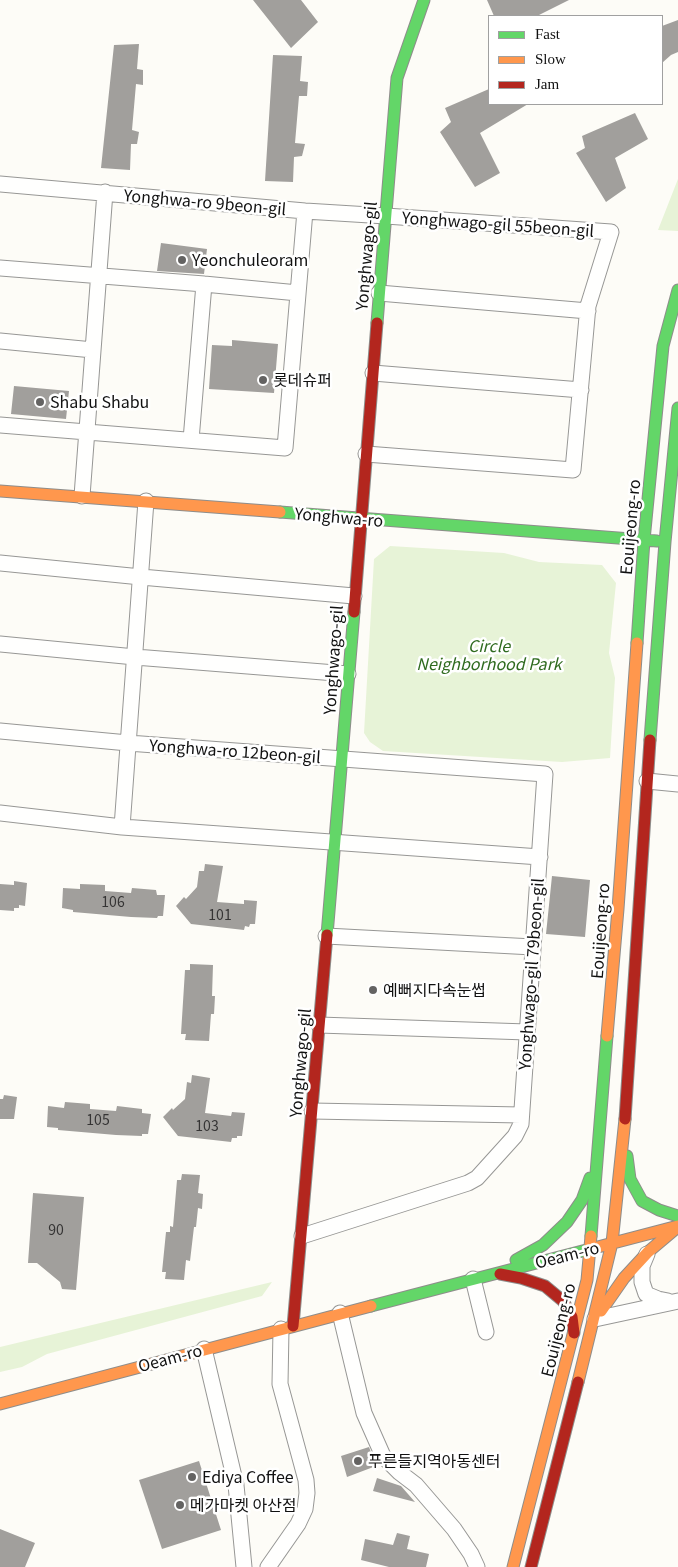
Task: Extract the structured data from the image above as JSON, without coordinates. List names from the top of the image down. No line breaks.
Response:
{"streets":{"main road":["Yonghwago-gil","Yonghwa-ro","Eouijeong-ro","Oeam-ro"],"street":["Yonghwa-ro 9beon-gil","Yonghwago-gil 55beon-gil","Yonghwa-ro 12beon-gil","Yonghwago-gil 79beon-gil"]},"crossings":[["Yonghwa-ro 9beon-gil","Yonghwago-gil 55beon-gil"],["Yonghwa-ro 9beon-gil","Yonghwago-gil"],["Yonghwa-ro 9beon-gil","Yonghwa-ro"],["Yonghwago-gil 55beon-gil","Yonghwago-gil"],["Yonghwago-gil","Yonghwa-ro"],["Yonghwago-gil","Yonghwa-ro 12beon-gil"],["Yonghwago-gil","Yonghwago-gil 79beon-gil"],["Yonghwago-gil","Oeam-ro"],["Yonghwa-ro","Eouijeong-ro"],["Yonghwa-ro","Yonghwa-ro 12beon-gil"],["Eouijeong-ro","Oeam-ro"],["Yonghwa-ro 12beon-gil","Yonghwago-gil 79beon-gil"]],"parks":["Circle Neighborhood Park"],"places":["Yeonchuleoram","롯데슈퍼","Shabu Shabu","예뻐지다속눈썹","푸른들지역아동센터","Ediya Coffee","메가마켓 아산점"],"house_numbers":["106","101","105","103","90"],"legend":["Fast","Slow","Jam"]}
